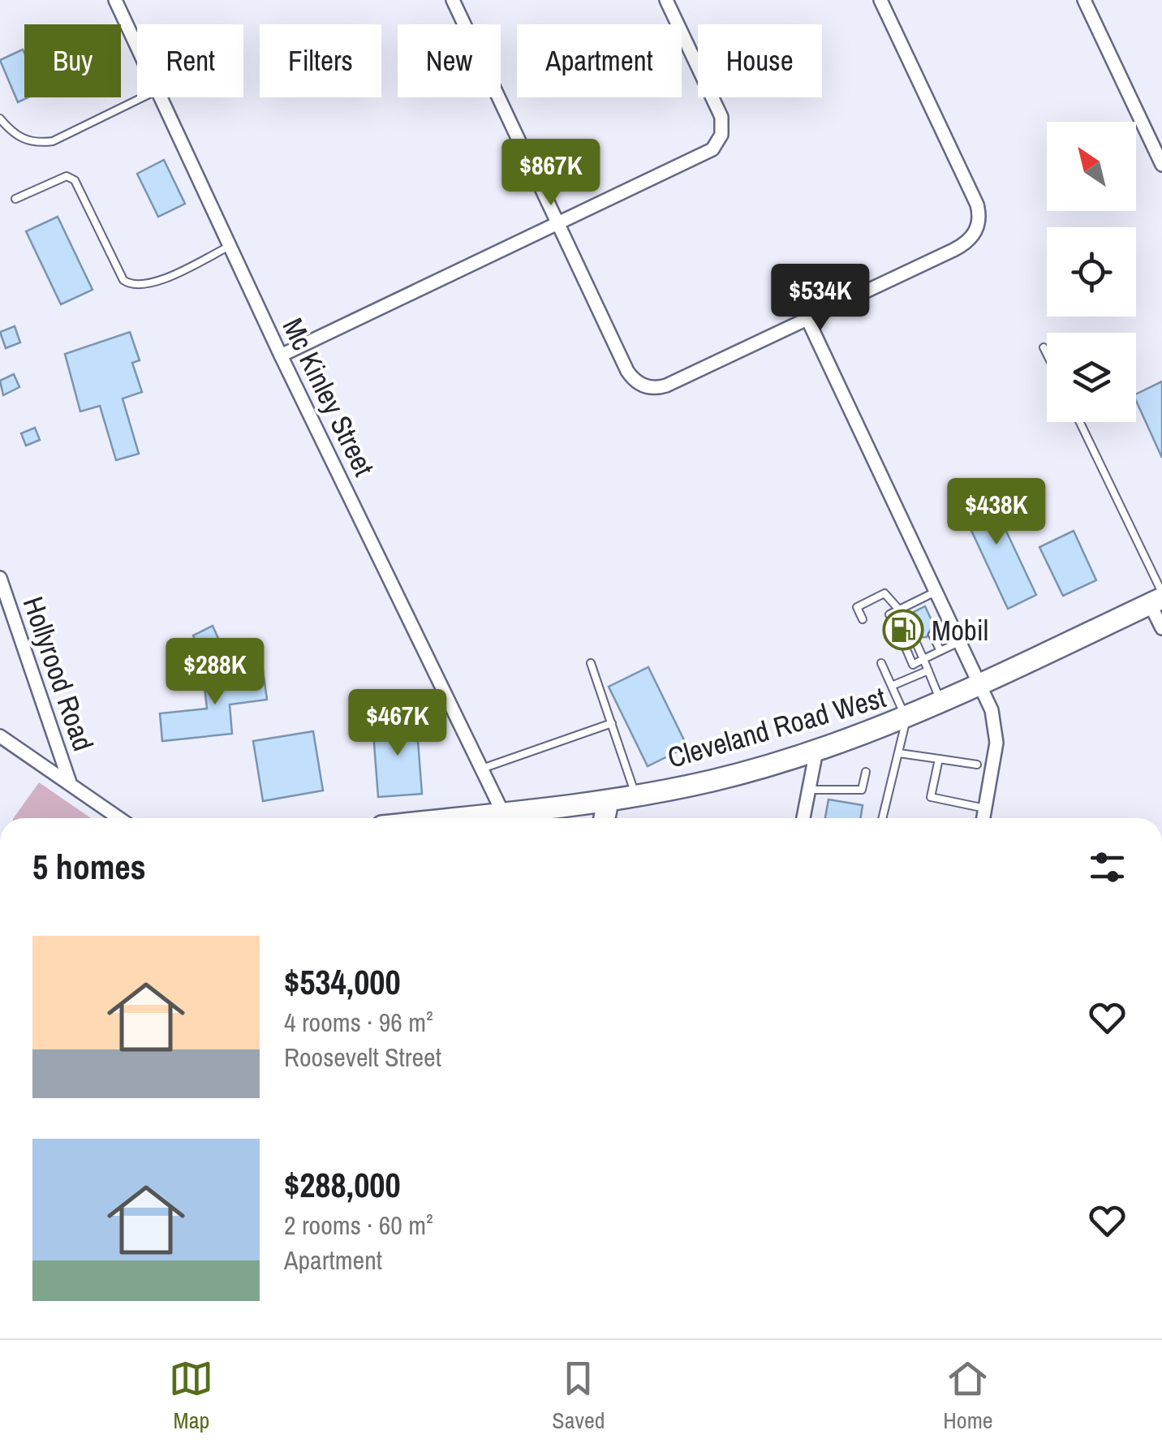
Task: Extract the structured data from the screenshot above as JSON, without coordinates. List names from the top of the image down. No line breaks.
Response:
{"streets":{"main road":["Cleveland Road West"],"street":["Mc Kinley Street","Hollyrood Road"]},"places":{"fuel station":["Mobil"]},"north":"top left","page":{"chip":["Buy","Rent","Filters","New","Apartment","House"],"price":["$867K","$534K","$438K","$288K","$467K"],"heading":"5 homes","list":[{"name":"$534,000","note":"4 rooms · 96 m² · Roosevelt Street"},{"name":"$288,000","note":"2 rooms · 60 m² · Apartment"}],"tabs":["Map","Saved","Home"]}}
